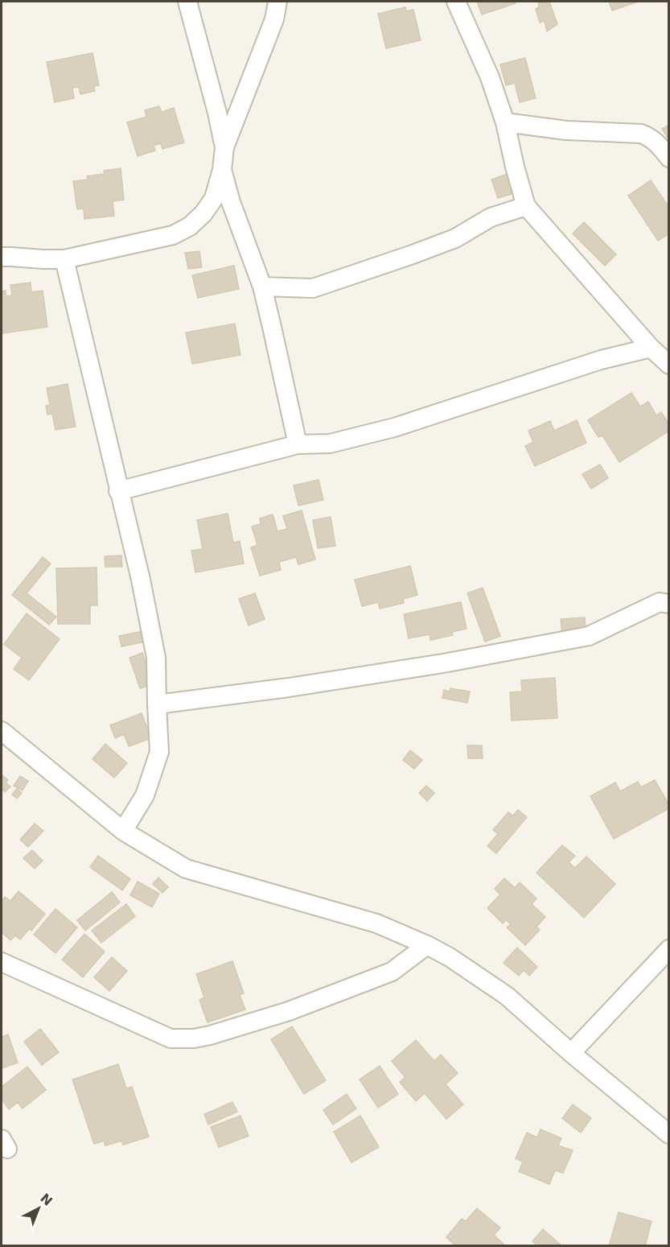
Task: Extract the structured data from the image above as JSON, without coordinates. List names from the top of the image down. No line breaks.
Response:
{"north":"top right"}
